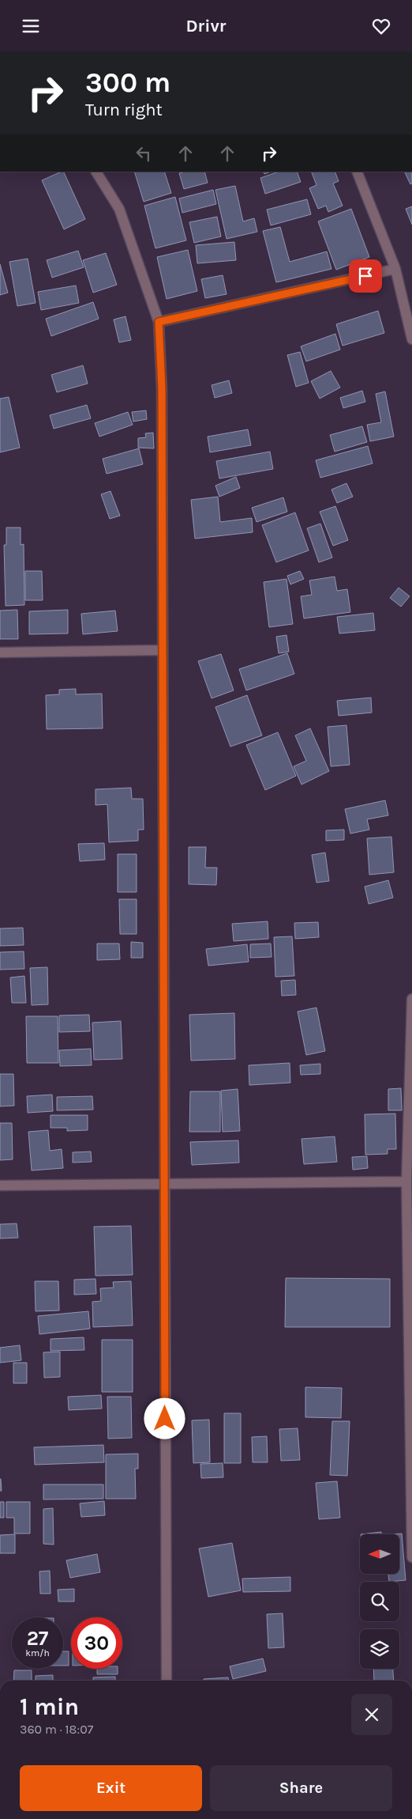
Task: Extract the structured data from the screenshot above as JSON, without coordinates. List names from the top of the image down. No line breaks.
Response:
{"north":"left","page":{"header":"Drivr","turn":["300 m","Turn right"],"speed":"27 km/h","limit":"30","heading":["1 min","360 m · 18:07"],"buttons":["Exit","Share"]}}
